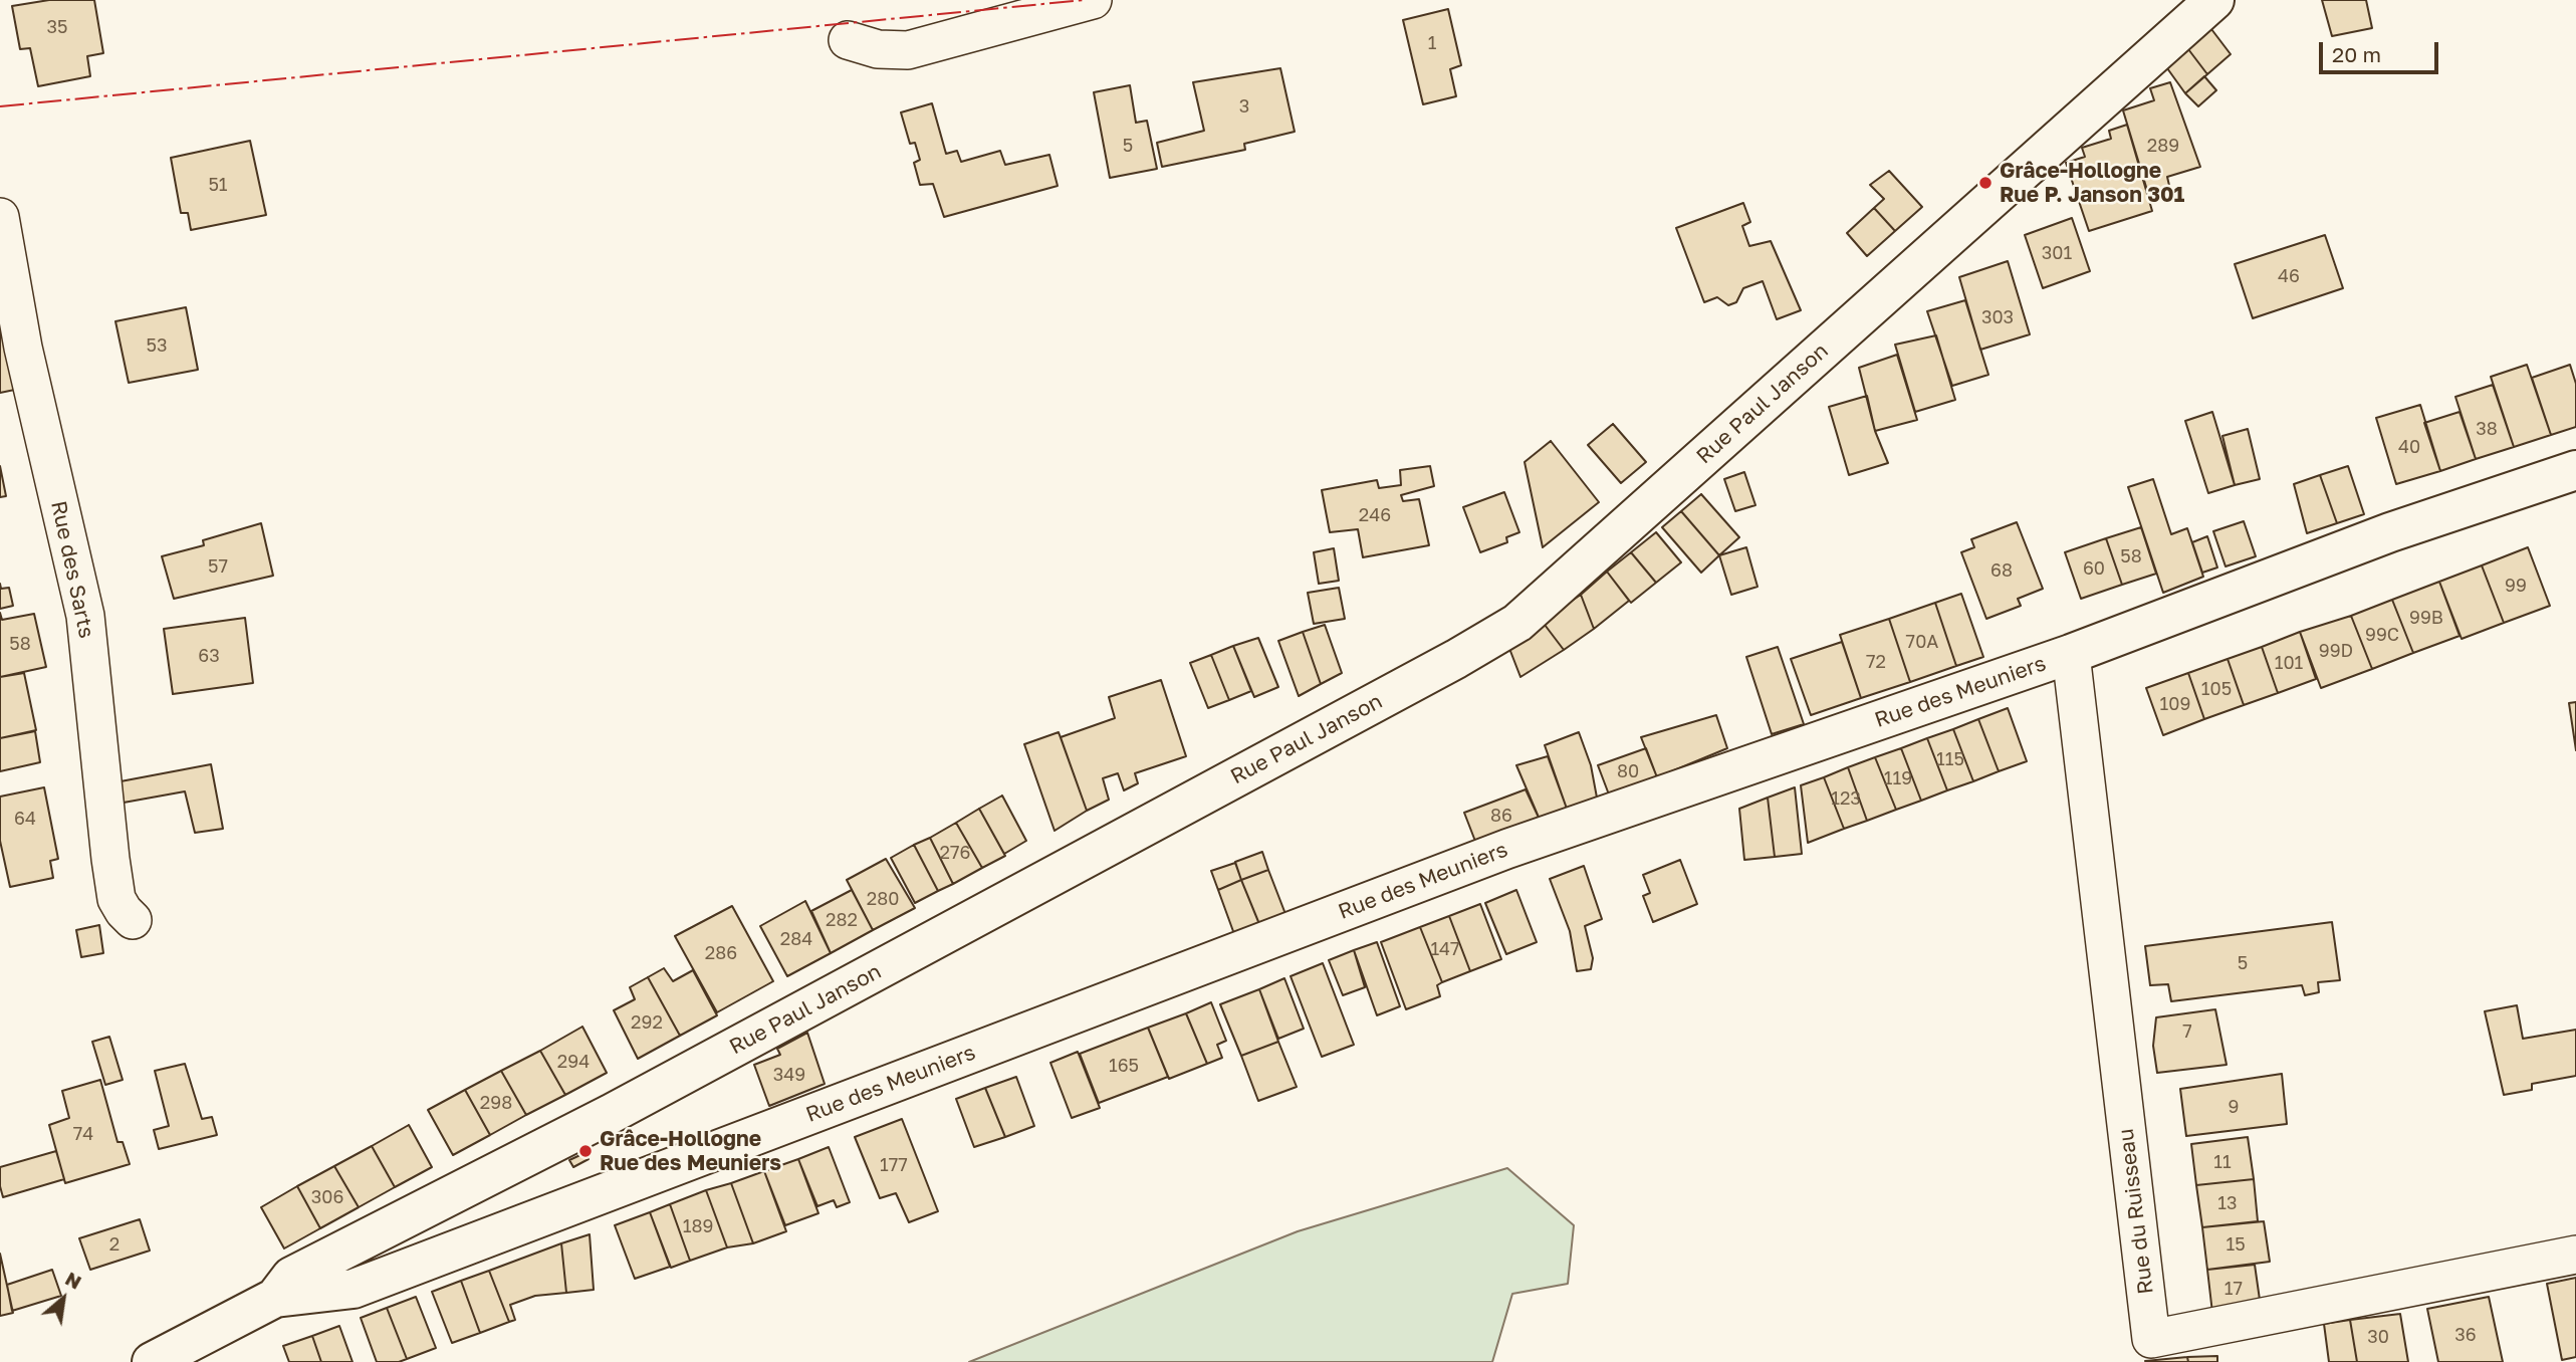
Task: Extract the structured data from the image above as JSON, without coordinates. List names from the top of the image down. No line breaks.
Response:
{"streets":{"street":["Rue Paul Janson","Rue des Sarts","Rue des Meuniers","Rue du Ruisseau"]},"crossings":[["Rue Paul Janson","Rue des Meuniers"],["Rue des Meuniers","Rue du Ruisseau"]],"places":["Grâce-Hollogne Rue P. Janson 301","Grâce-Hollogne Rue des Meuniers"],"house_numbers":["35","1","3","5","289","51","301","46","303","53","38","40","246","58","57","60","68","99","99B","99C","70A","58","99D","63","72","101","105","109","115","80","119","123","86","64","276","280","282","284","147","286","5","292","7","294","165","349","298","9","74","11","177","306","13","189","2","15","17","36","30"],"scale_bar":"20 m","north":"top right"}
